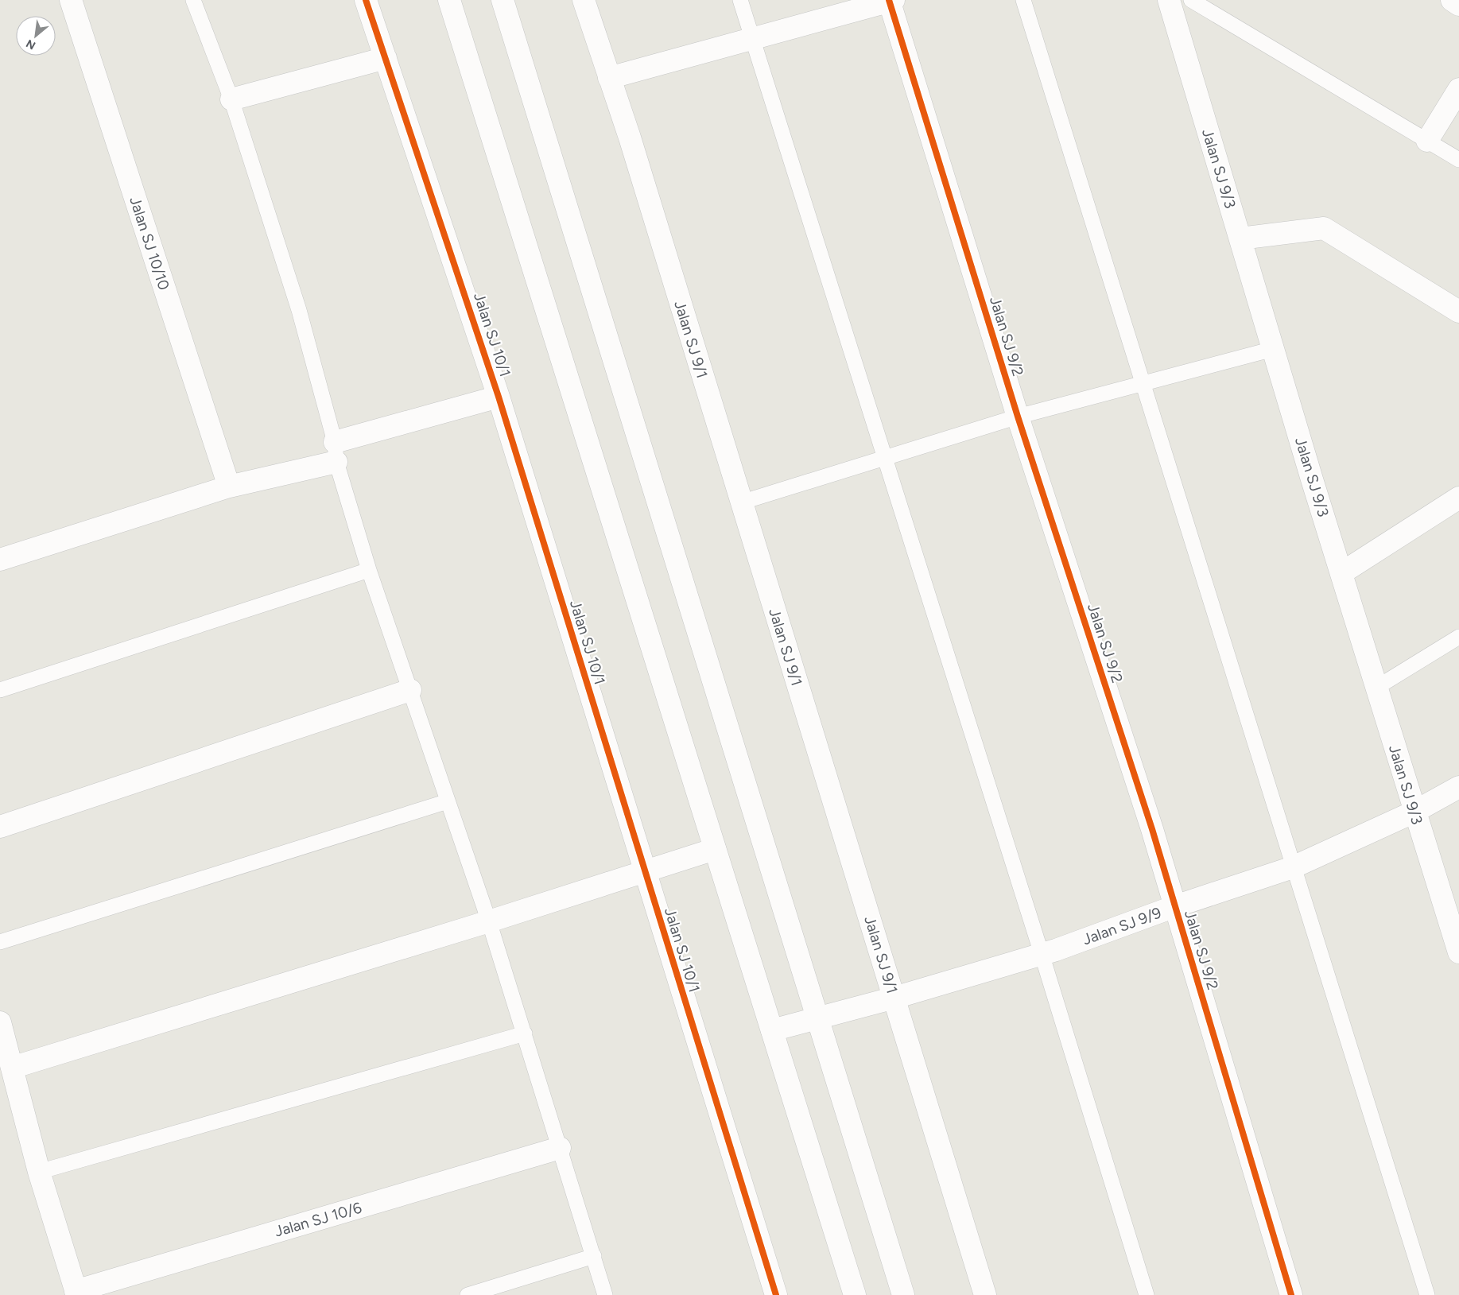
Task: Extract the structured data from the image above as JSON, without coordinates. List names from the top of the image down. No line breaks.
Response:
{"streets":{"street":["Jalan SJ 9/3","Jalan SJ 10/10","Jalan SJ 10/1","Jalan SJ 9/2","Jalan SJ 9/1","Jalan SJ 9/9","Jalan SJ 10/6"]},"crossings":[["Jalan SJ 9/3","Jalan SJ 9/9"],["Jalan SJ 9/2","Jalan SJ 9/9"],["Jalan SJ 9/1","Jalan SJ 9/9"]],"north":"bottom left"}
